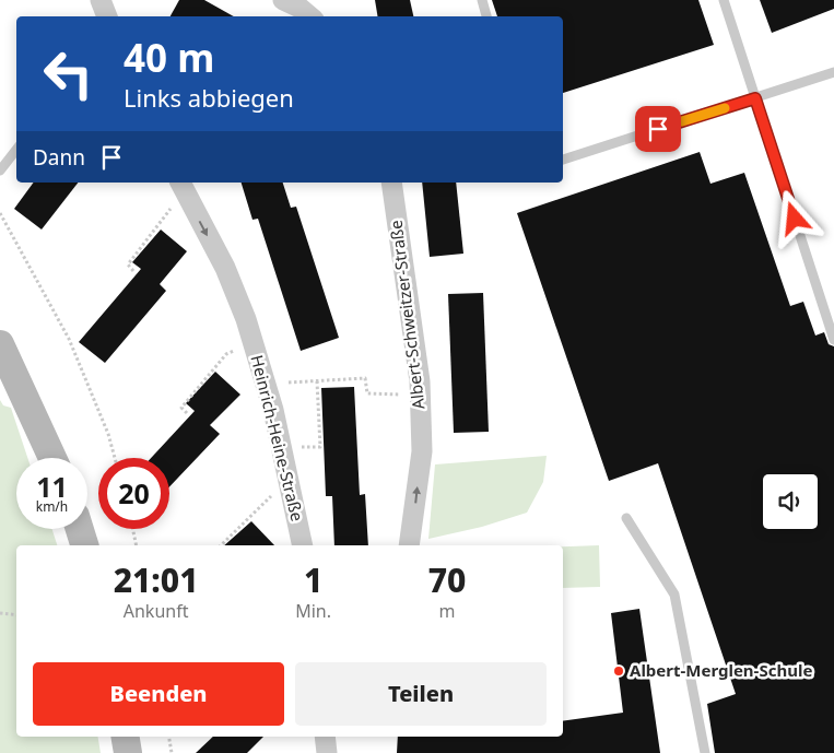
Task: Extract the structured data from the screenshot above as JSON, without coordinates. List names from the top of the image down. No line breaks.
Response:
{"streets":{"street":["Albert-Schweitzer-Straße","Heinrich-Heine-Straße"]},"one_way":["Albert-Schweitzer-Straße","Heinrich-Heine-Straße"],"places":["Albert-Merglen-Schule"],"page":{"turn":["40 m","Links abbiegen"],"then":"Dann","speed":"11 km/h","limit":"20","eta":["21:01","Ankunft","1","Min.","70","m"],"buttons":["Beenden","Teilen"]}}
